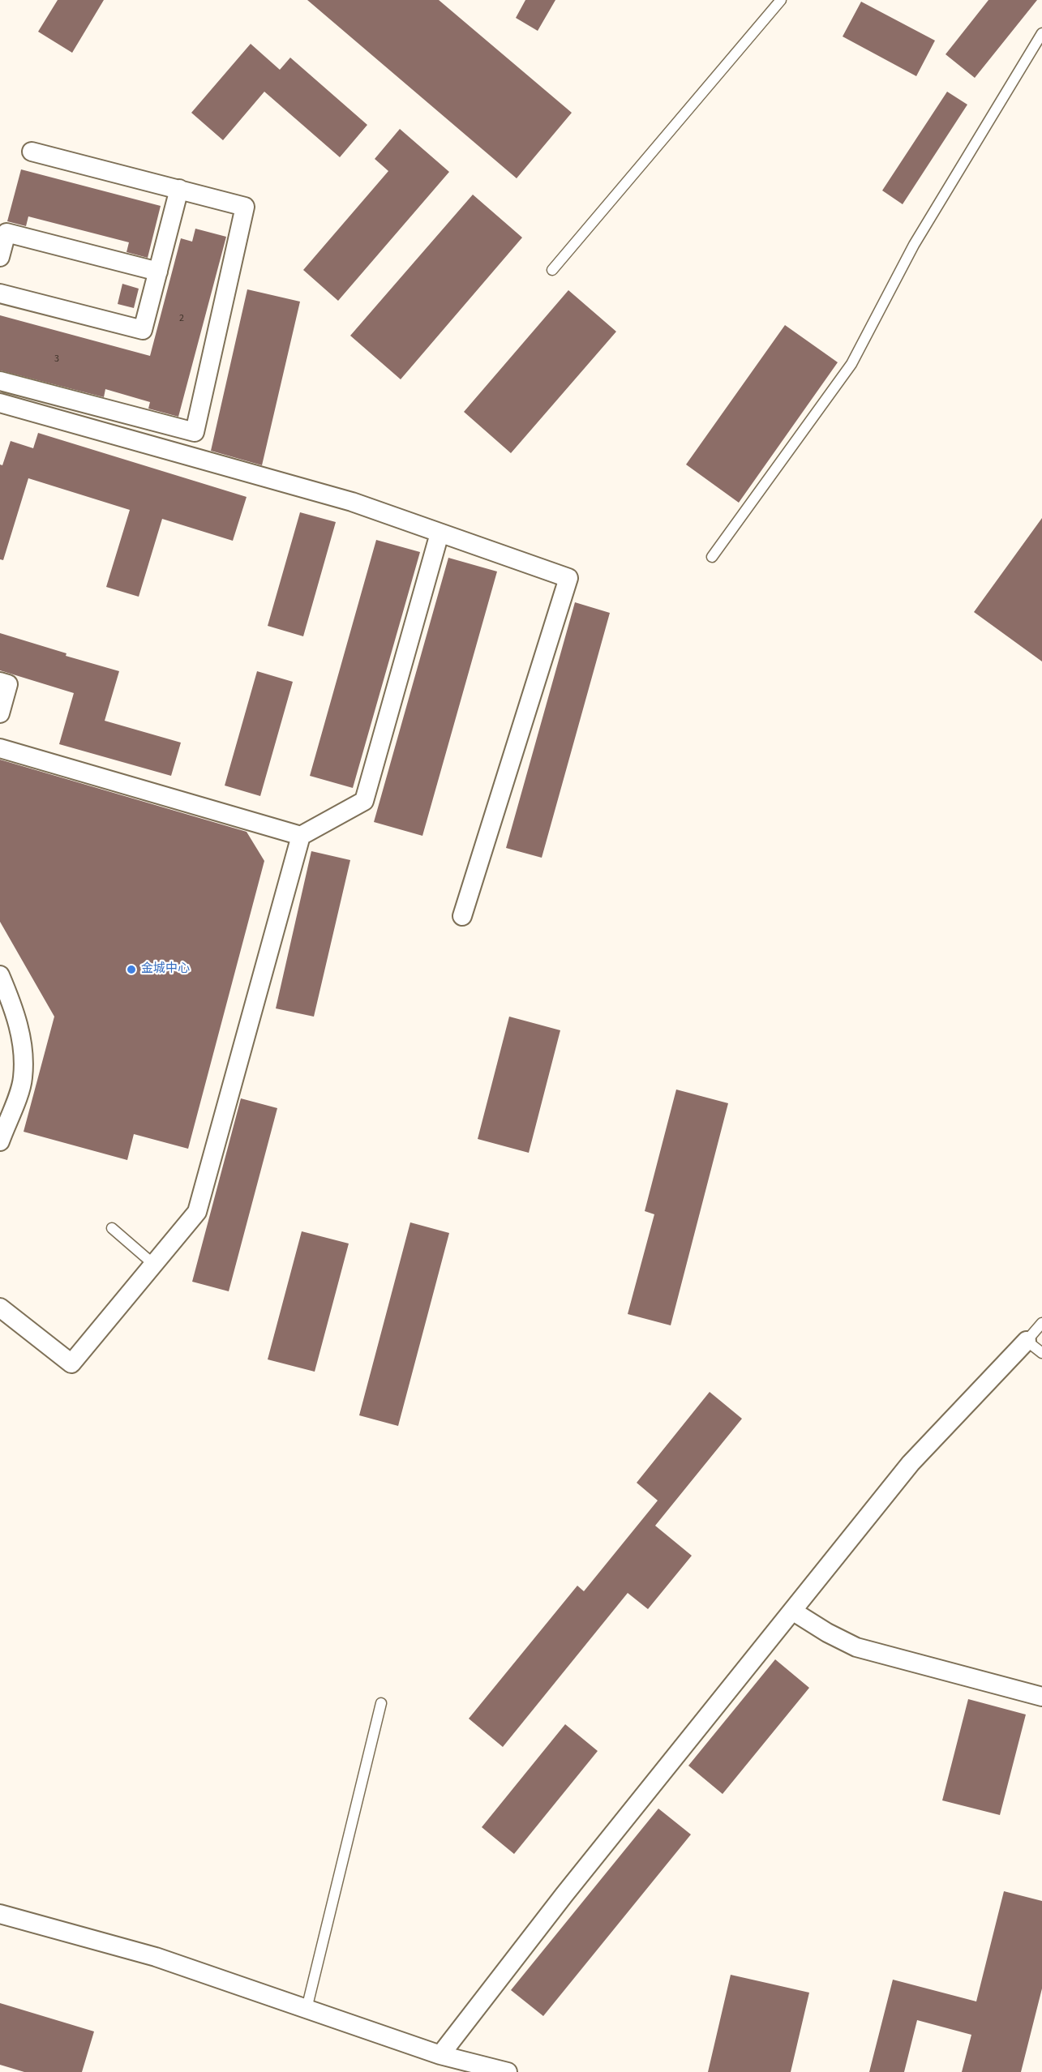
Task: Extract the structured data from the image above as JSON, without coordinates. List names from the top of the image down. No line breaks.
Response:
{"places":["金城中心"],"house_numbers":["2","3"]}
